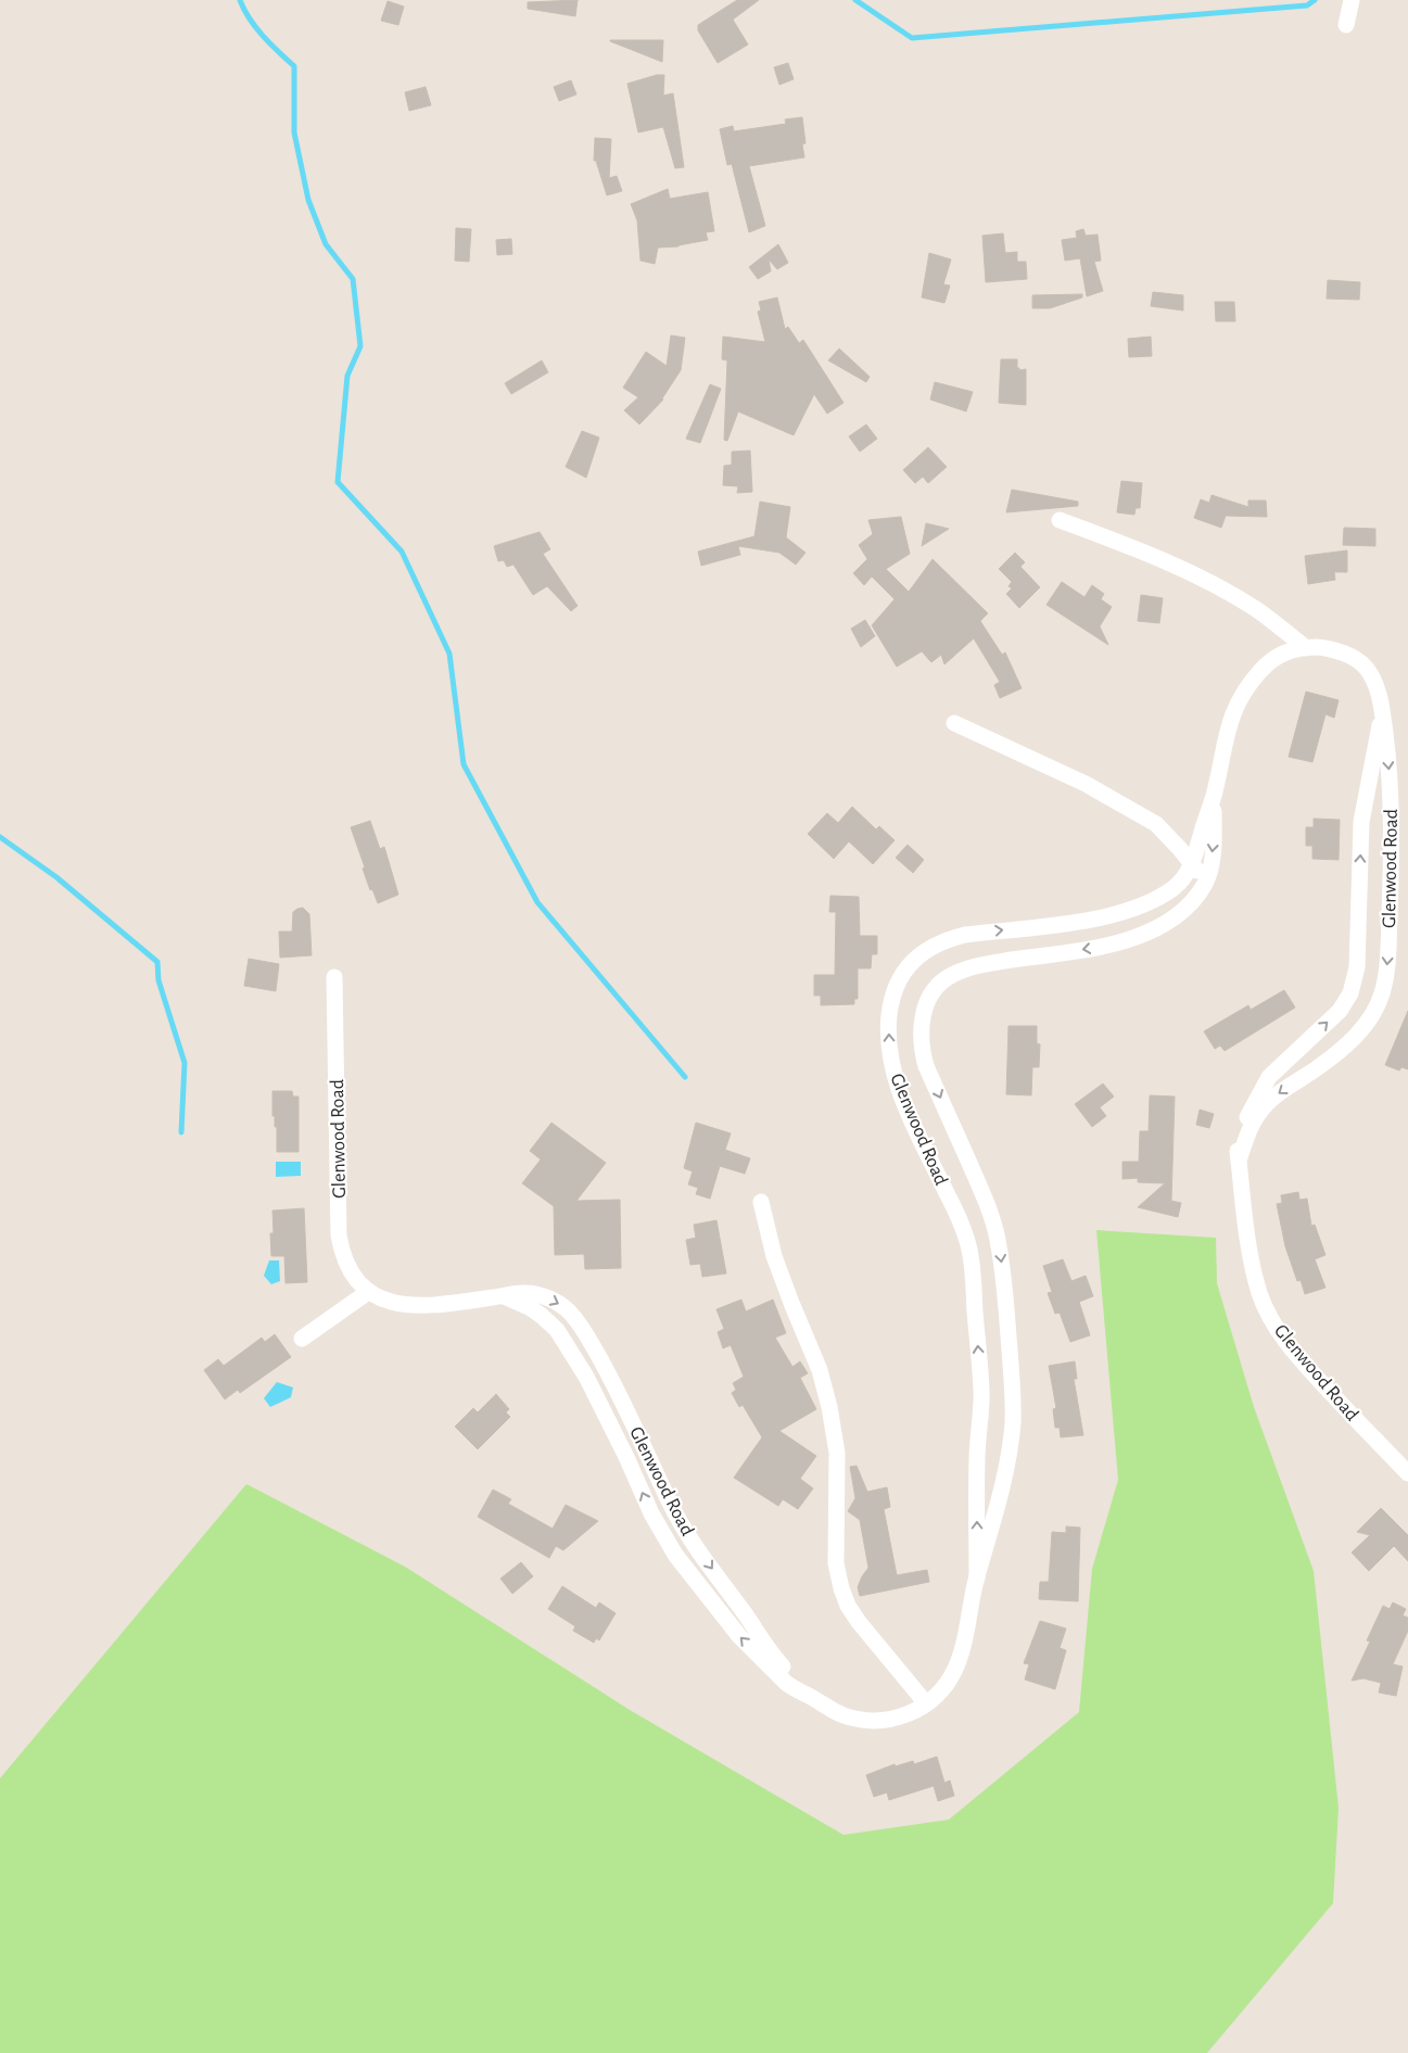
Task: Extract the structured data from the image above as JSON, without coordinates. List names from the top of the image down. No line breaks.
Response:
{"streets":{"street":["Glenwood Road"]}}
